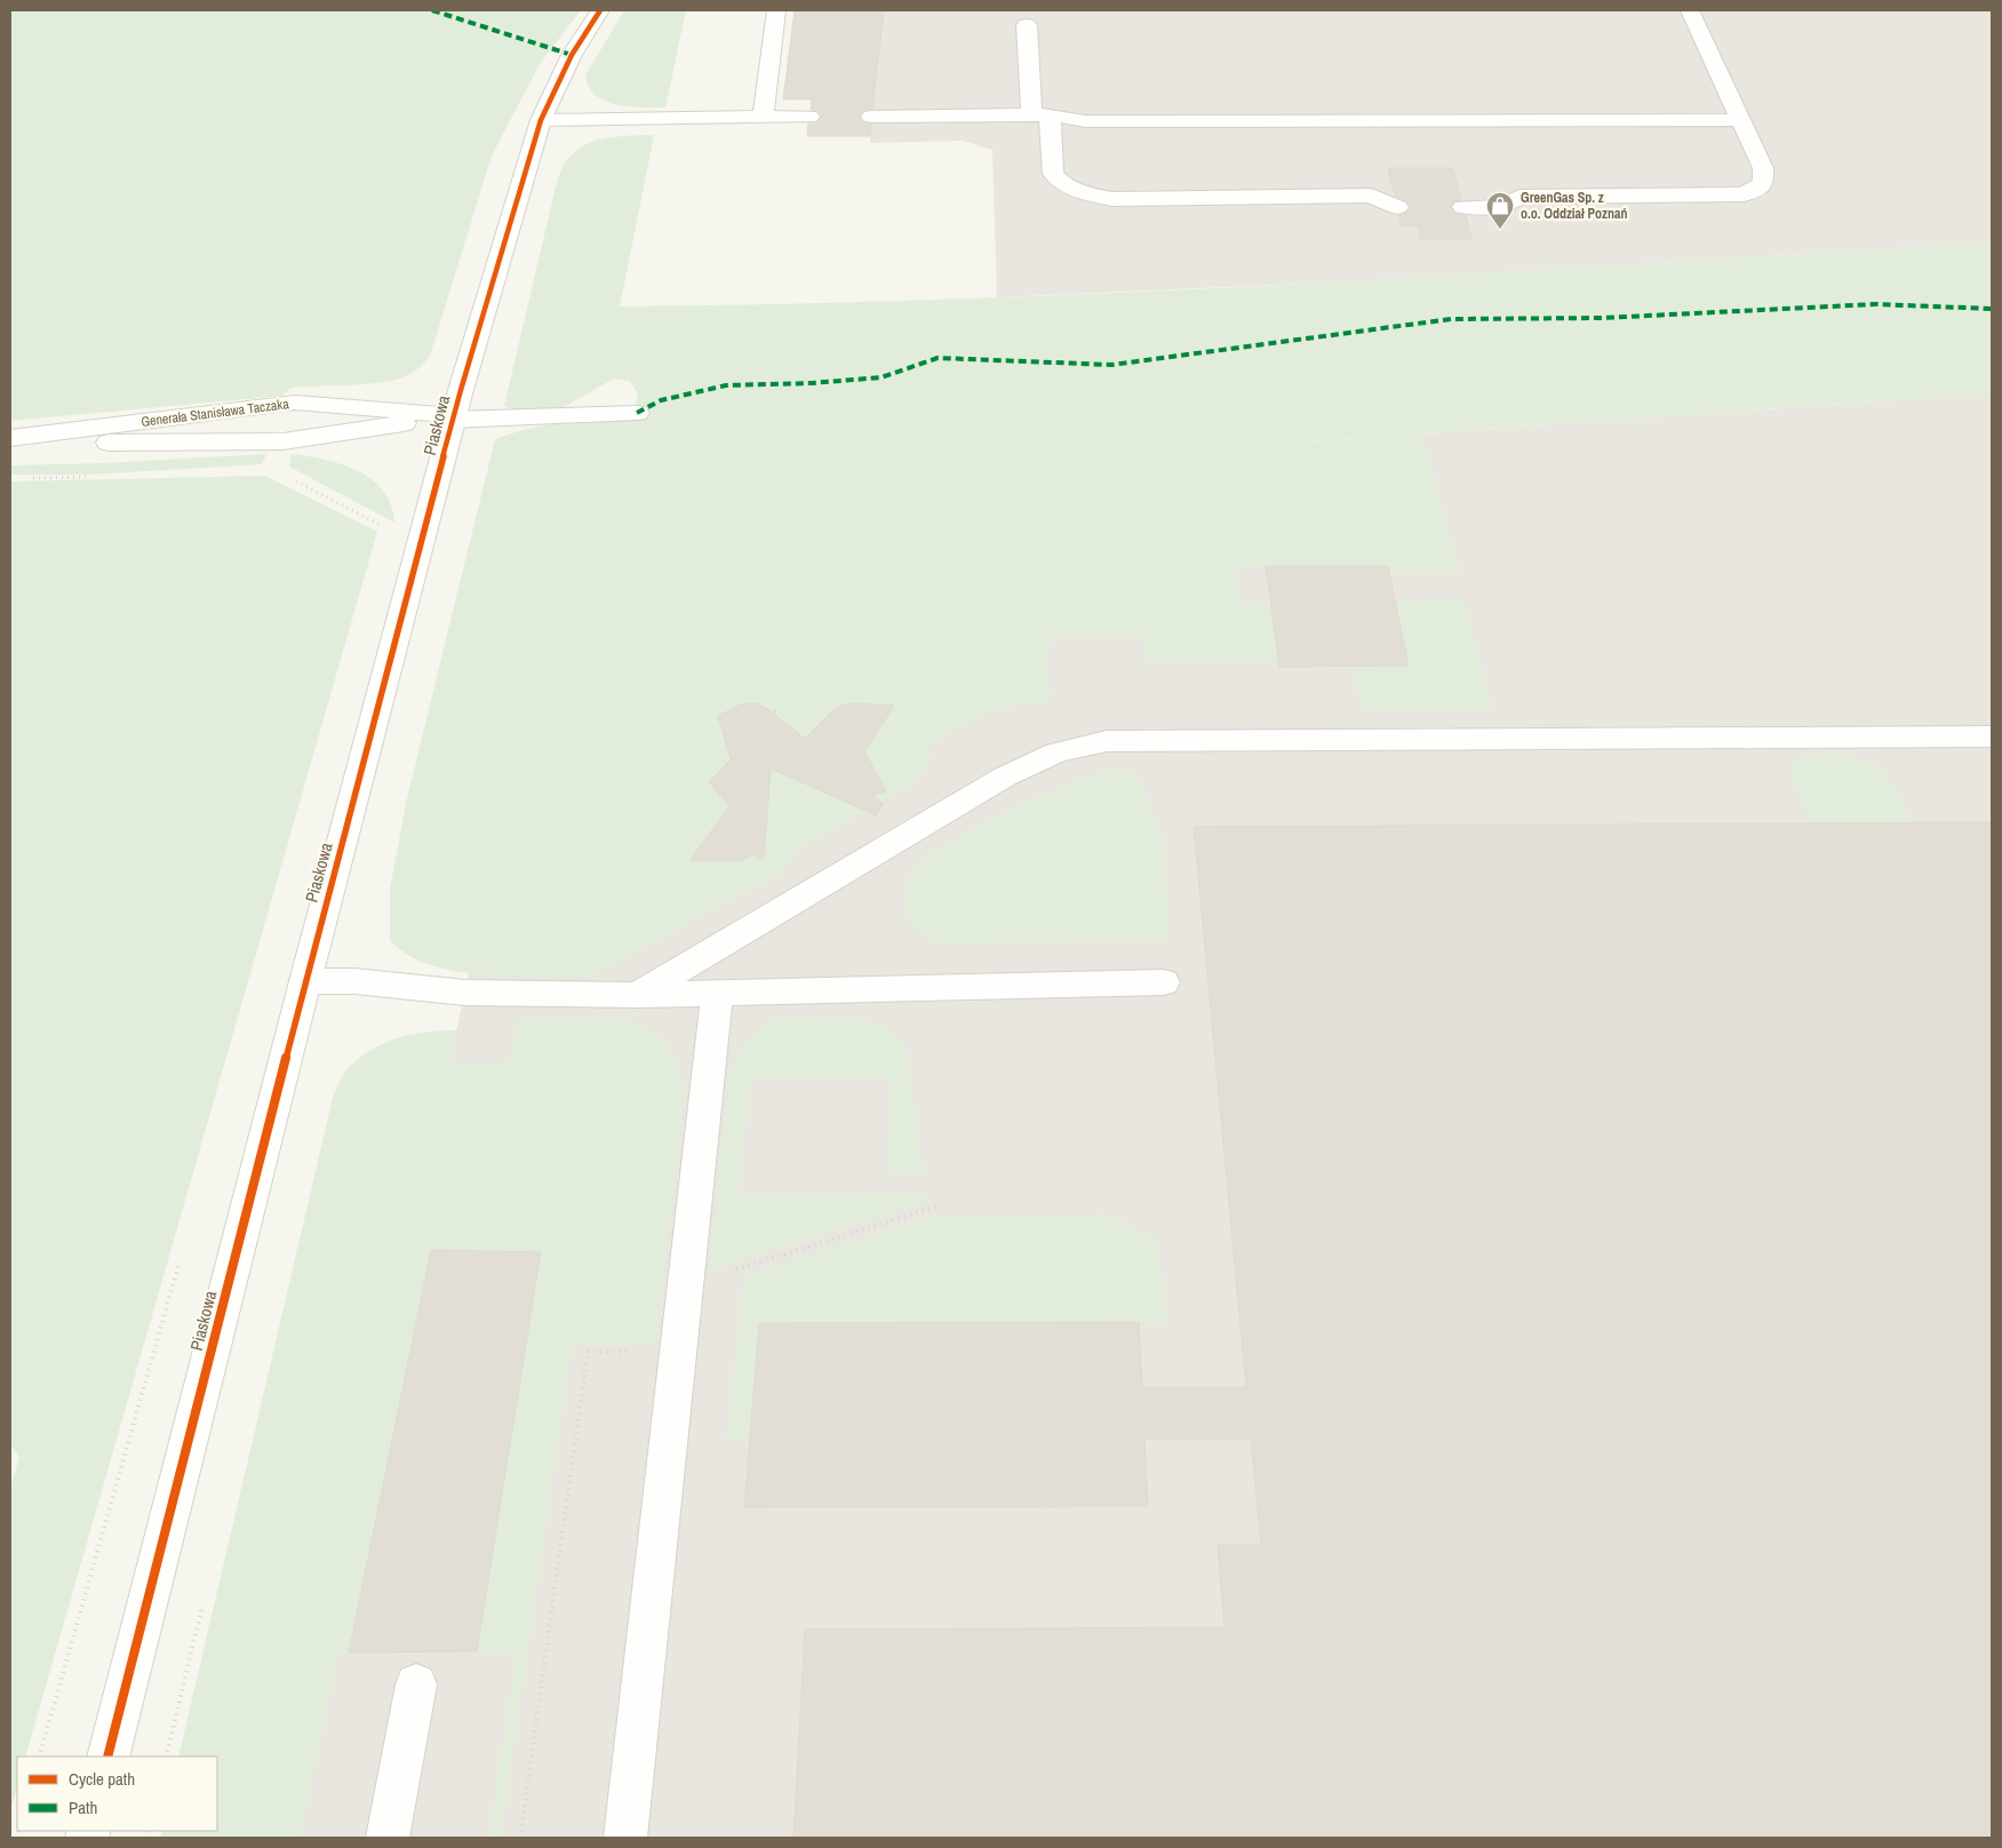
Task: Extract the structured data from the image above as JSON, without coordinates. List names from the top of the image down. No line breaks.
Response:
{"streets":{"street":["Generała Stanisława Taczaka","Piaskowa"]},"crossings":[["Generała Stanisława Taczaka","Piaskowa"]],"places":{"shop":["GreenGas Sp. z o.o. Oddział Poznań"]},"legend":["Cycle path","Path"]}
